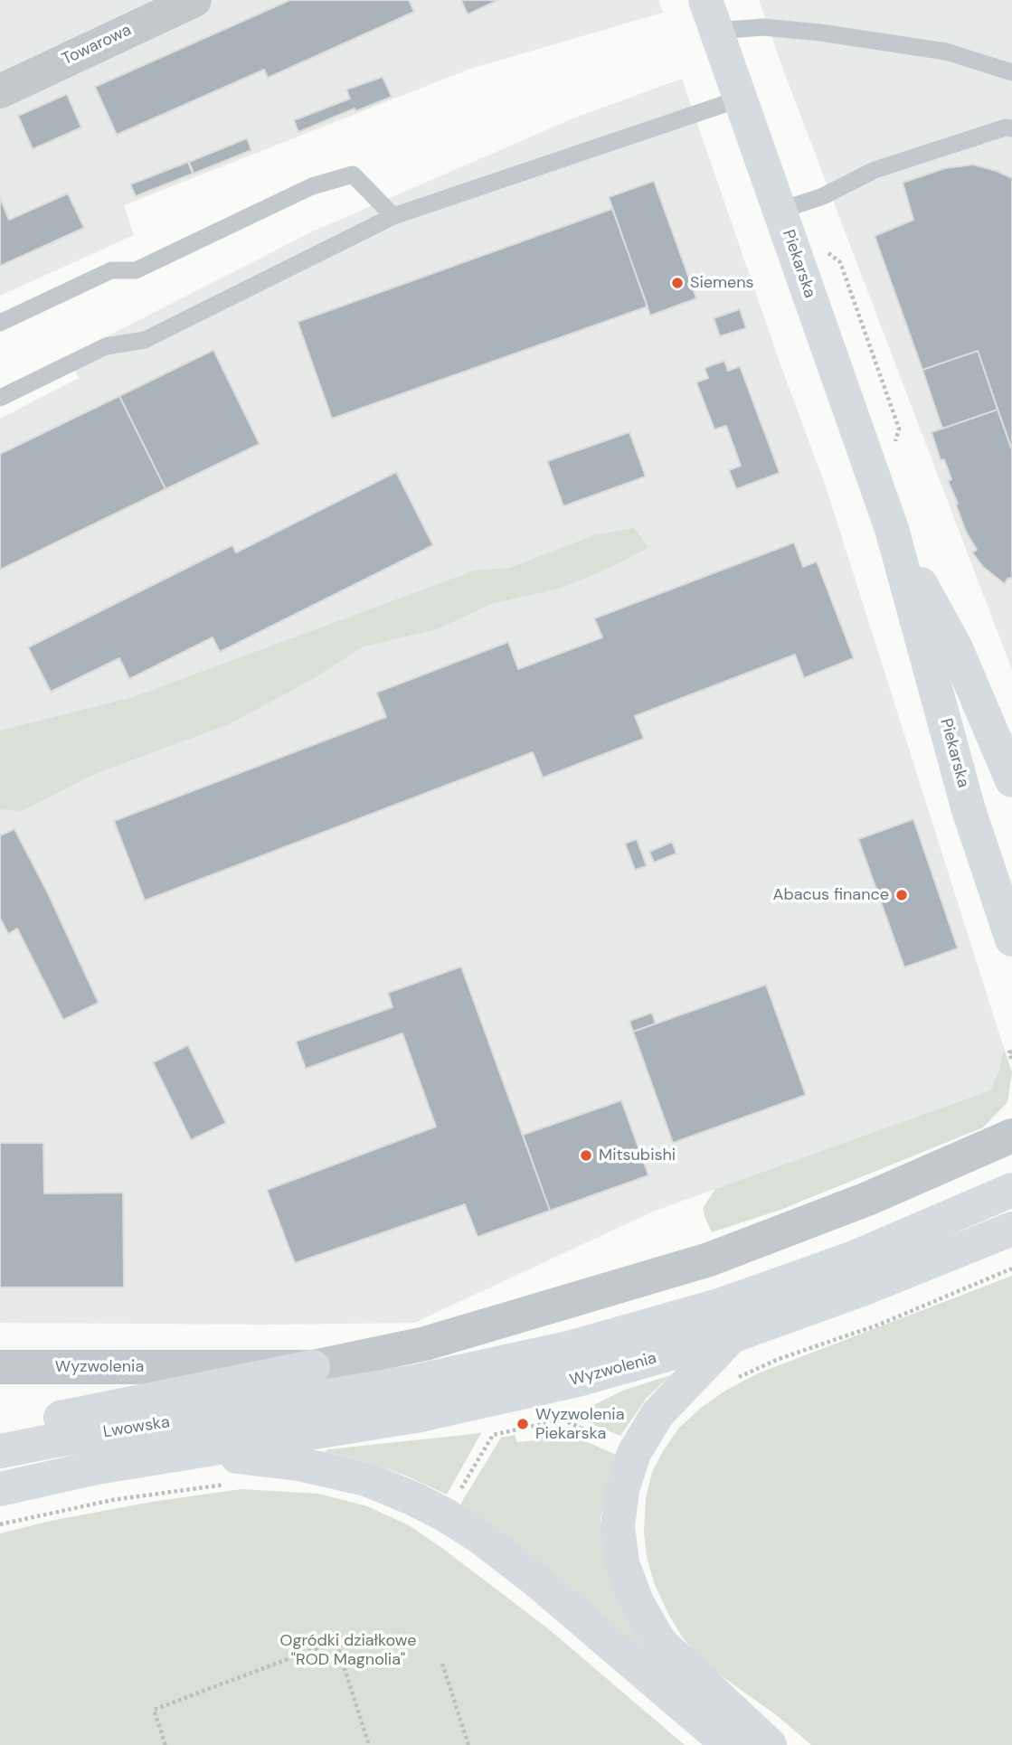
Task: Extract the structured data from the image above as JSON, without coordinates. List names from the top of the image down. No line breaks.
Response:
{"streets":{"main road":["Piekarska","Wyzwolenia","Lwowska"],"street":["Towarowa"]},"crossings":[["Wyzwolenia","Lwowska"]],"parks":["Ogródki działkowe \"ROD Magnolia\""],"places":["Siemens","Abacus finance","Mitsubishi","Wyzwolenia Piekarska"]}
